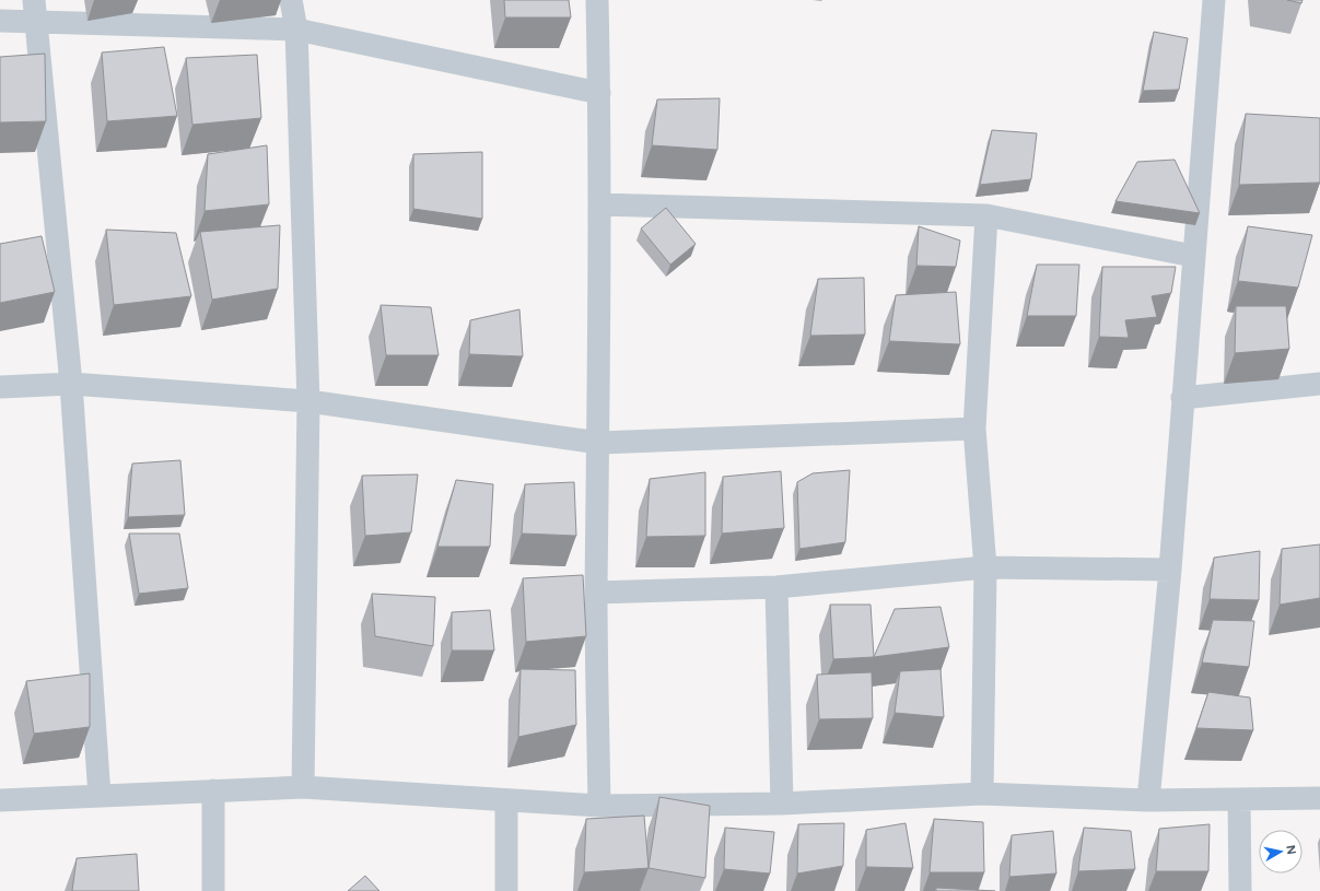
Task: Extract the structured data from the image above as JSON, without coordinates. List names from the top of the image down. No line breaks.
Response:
{"north":"right"}
